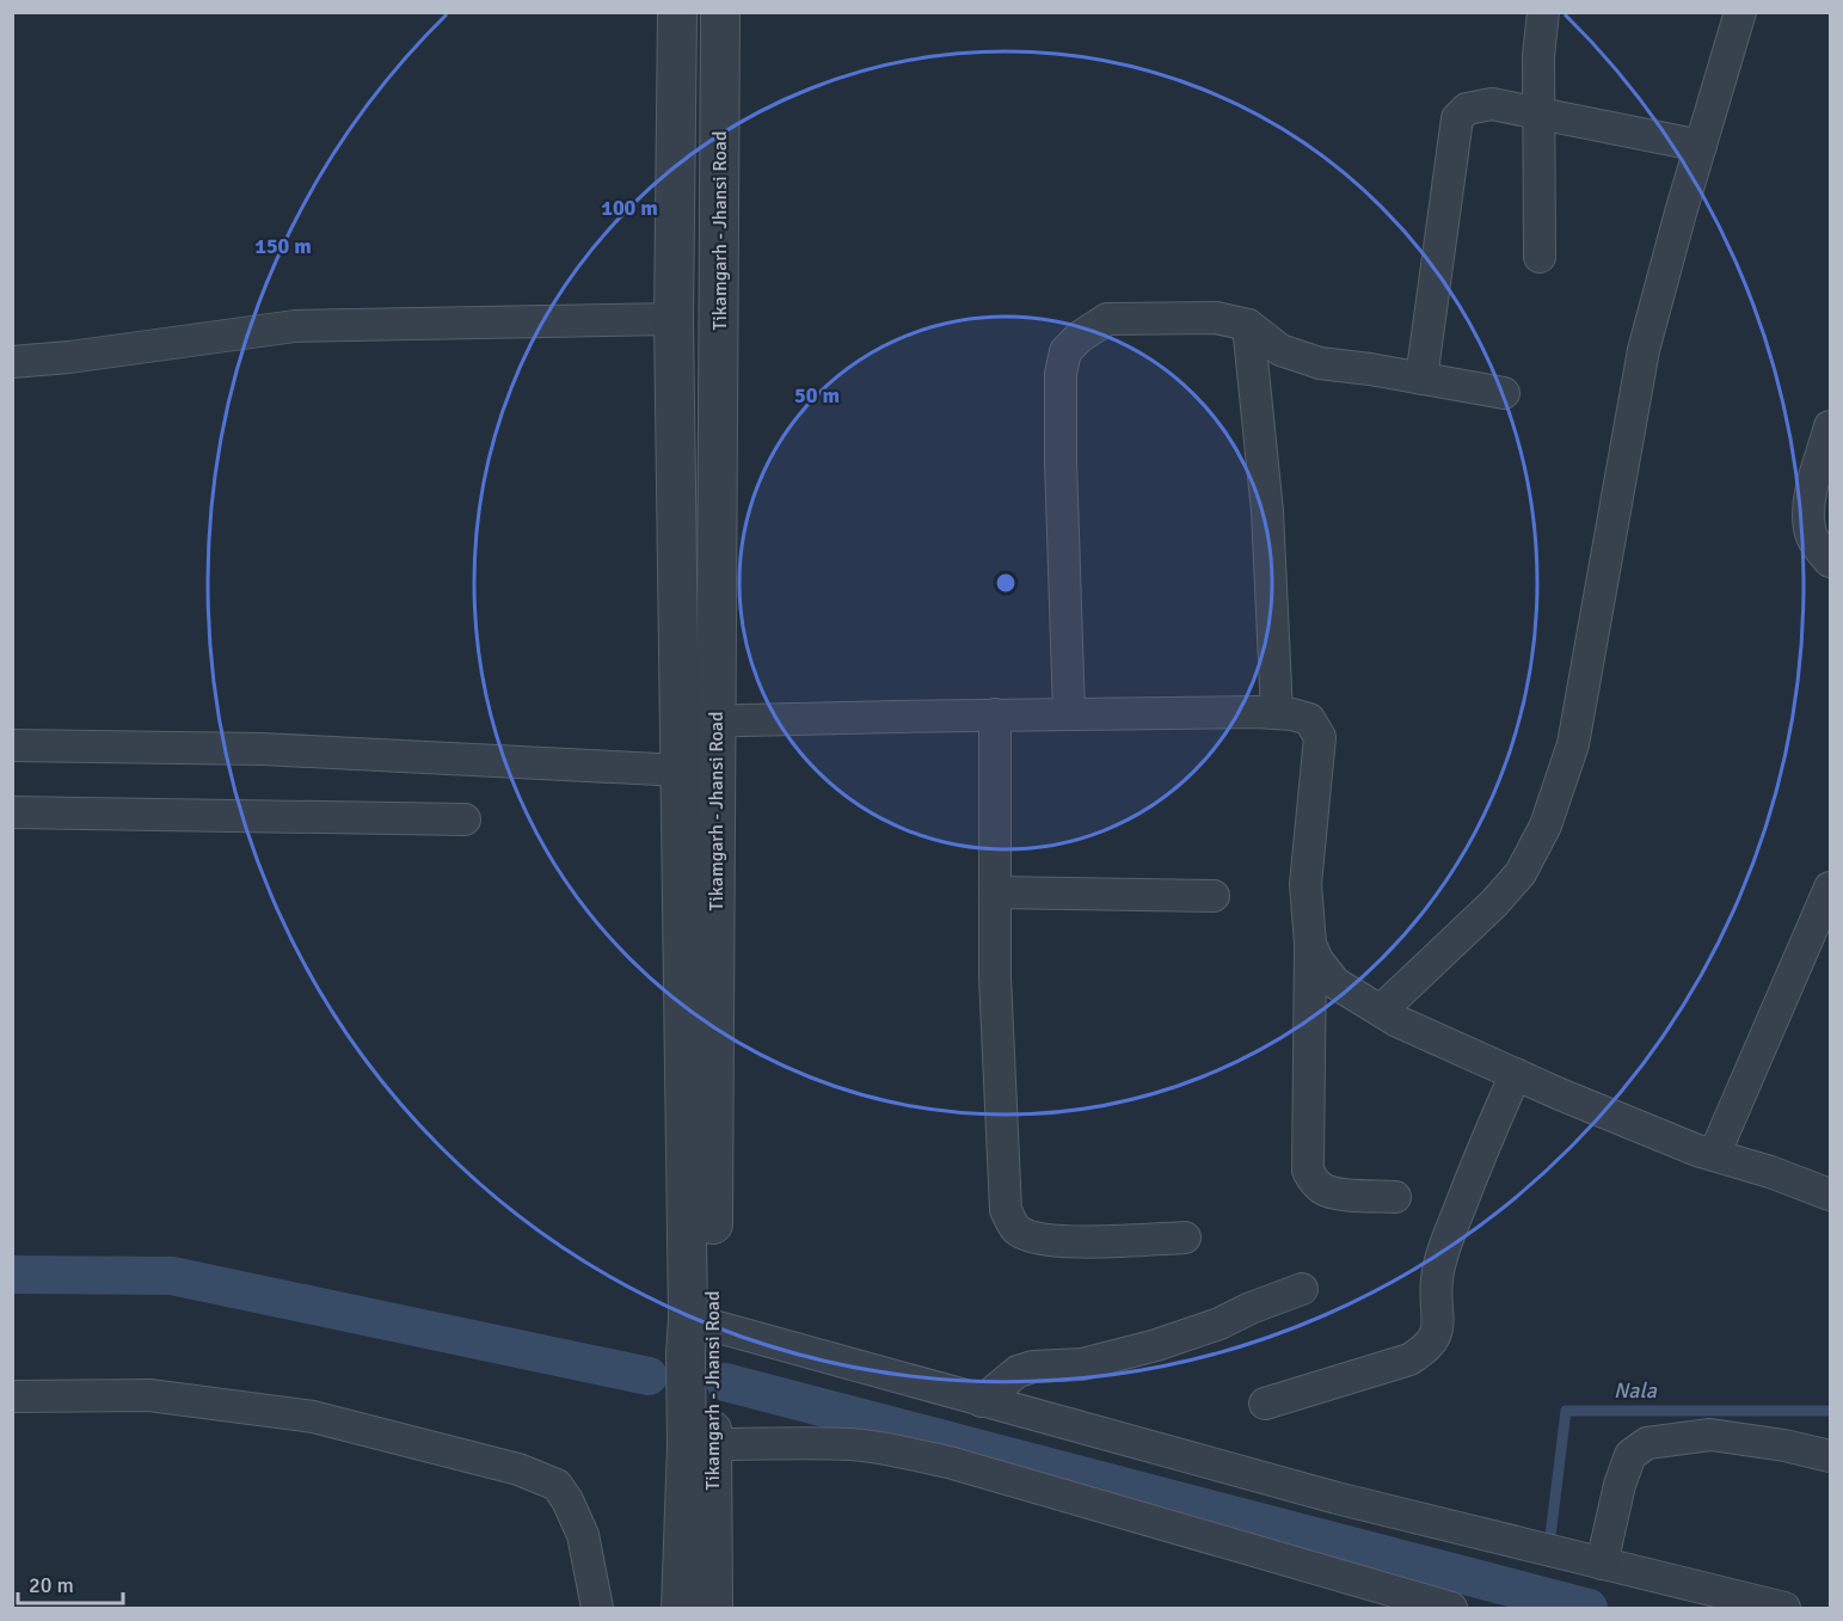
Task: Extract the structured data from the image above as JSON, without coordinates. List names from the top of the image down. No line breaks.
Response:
{"streets":{"street":["Tikamgarh - Jhansi Road"]},"water":["Nala"],"scale_bar":"20 m","rings":["100 m","150 m","50 m"]}
